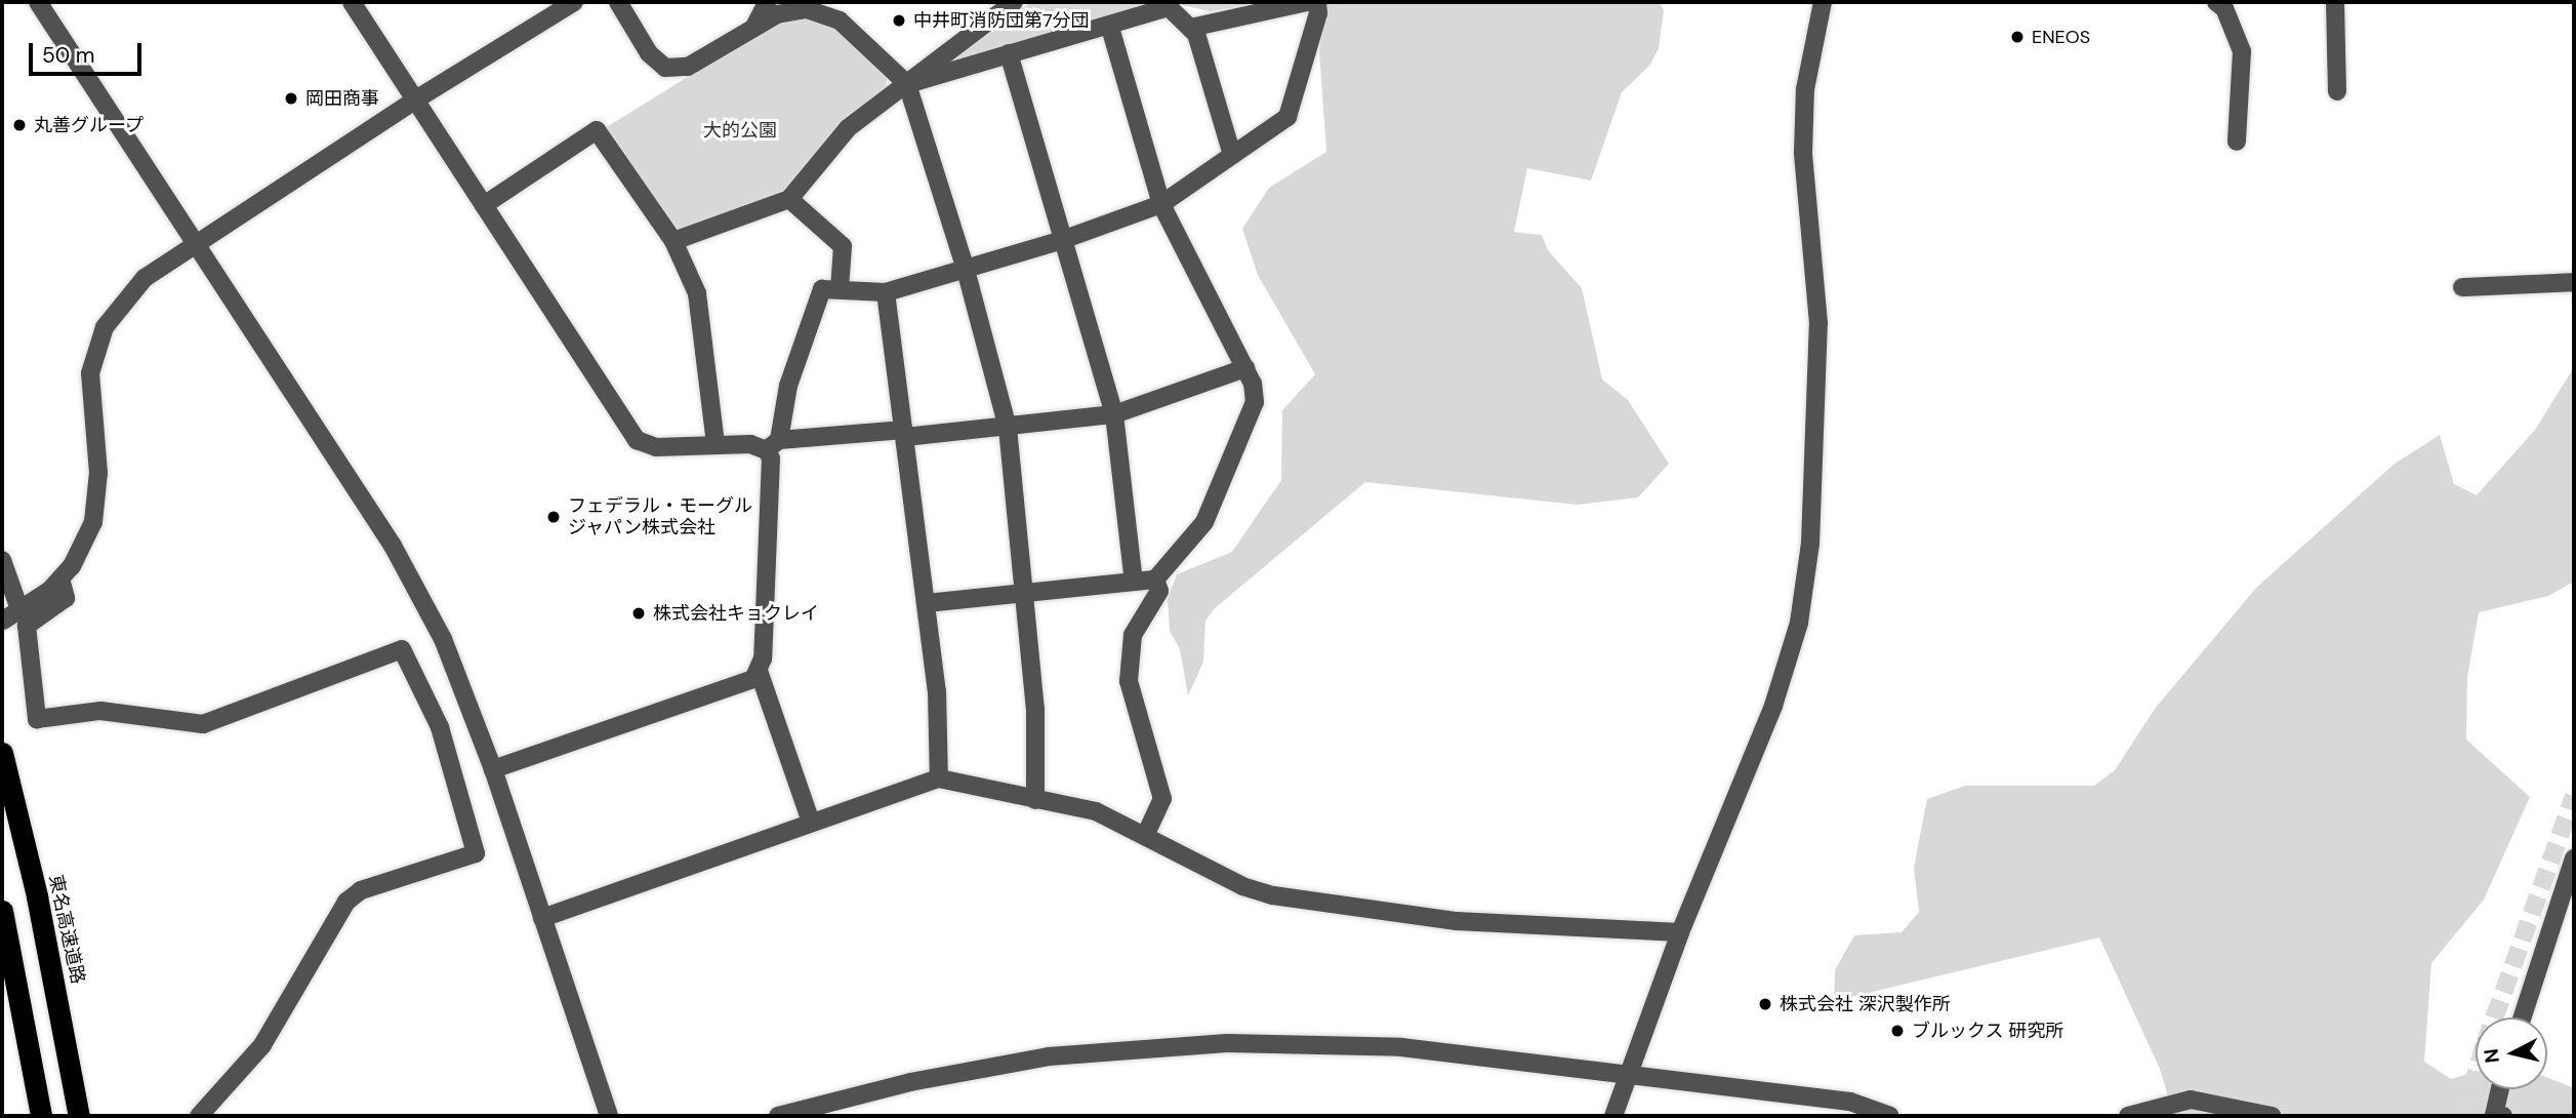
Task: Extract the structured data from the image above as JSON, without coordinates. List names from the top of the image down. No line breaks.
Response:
{"streets":{"highway":["東名高速道路"]},"parks":["大的公園"],"places":["中井町消防団第7分団","ENEOS","岡田商事","丸善グループ","フェデラル・モーグル ジャパン株式会社","株式会社キョクレイ","株式会社 深沢製作所","ブルックス 研究所"],"scale_bar":"50 m","north":"left"}
